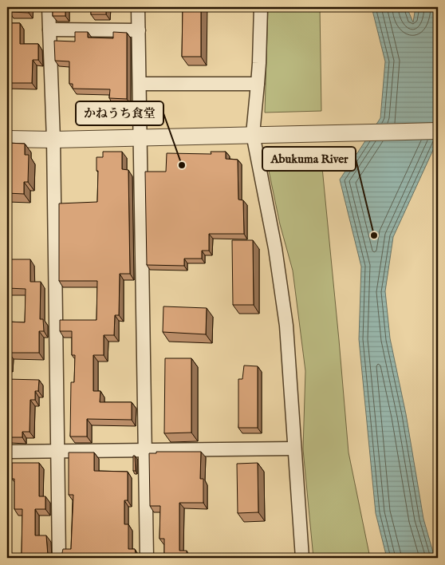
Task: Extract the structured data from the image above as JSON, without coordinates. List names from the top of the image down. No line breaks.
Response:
{"places":["かねうち食堂","Abukuma River"]}
